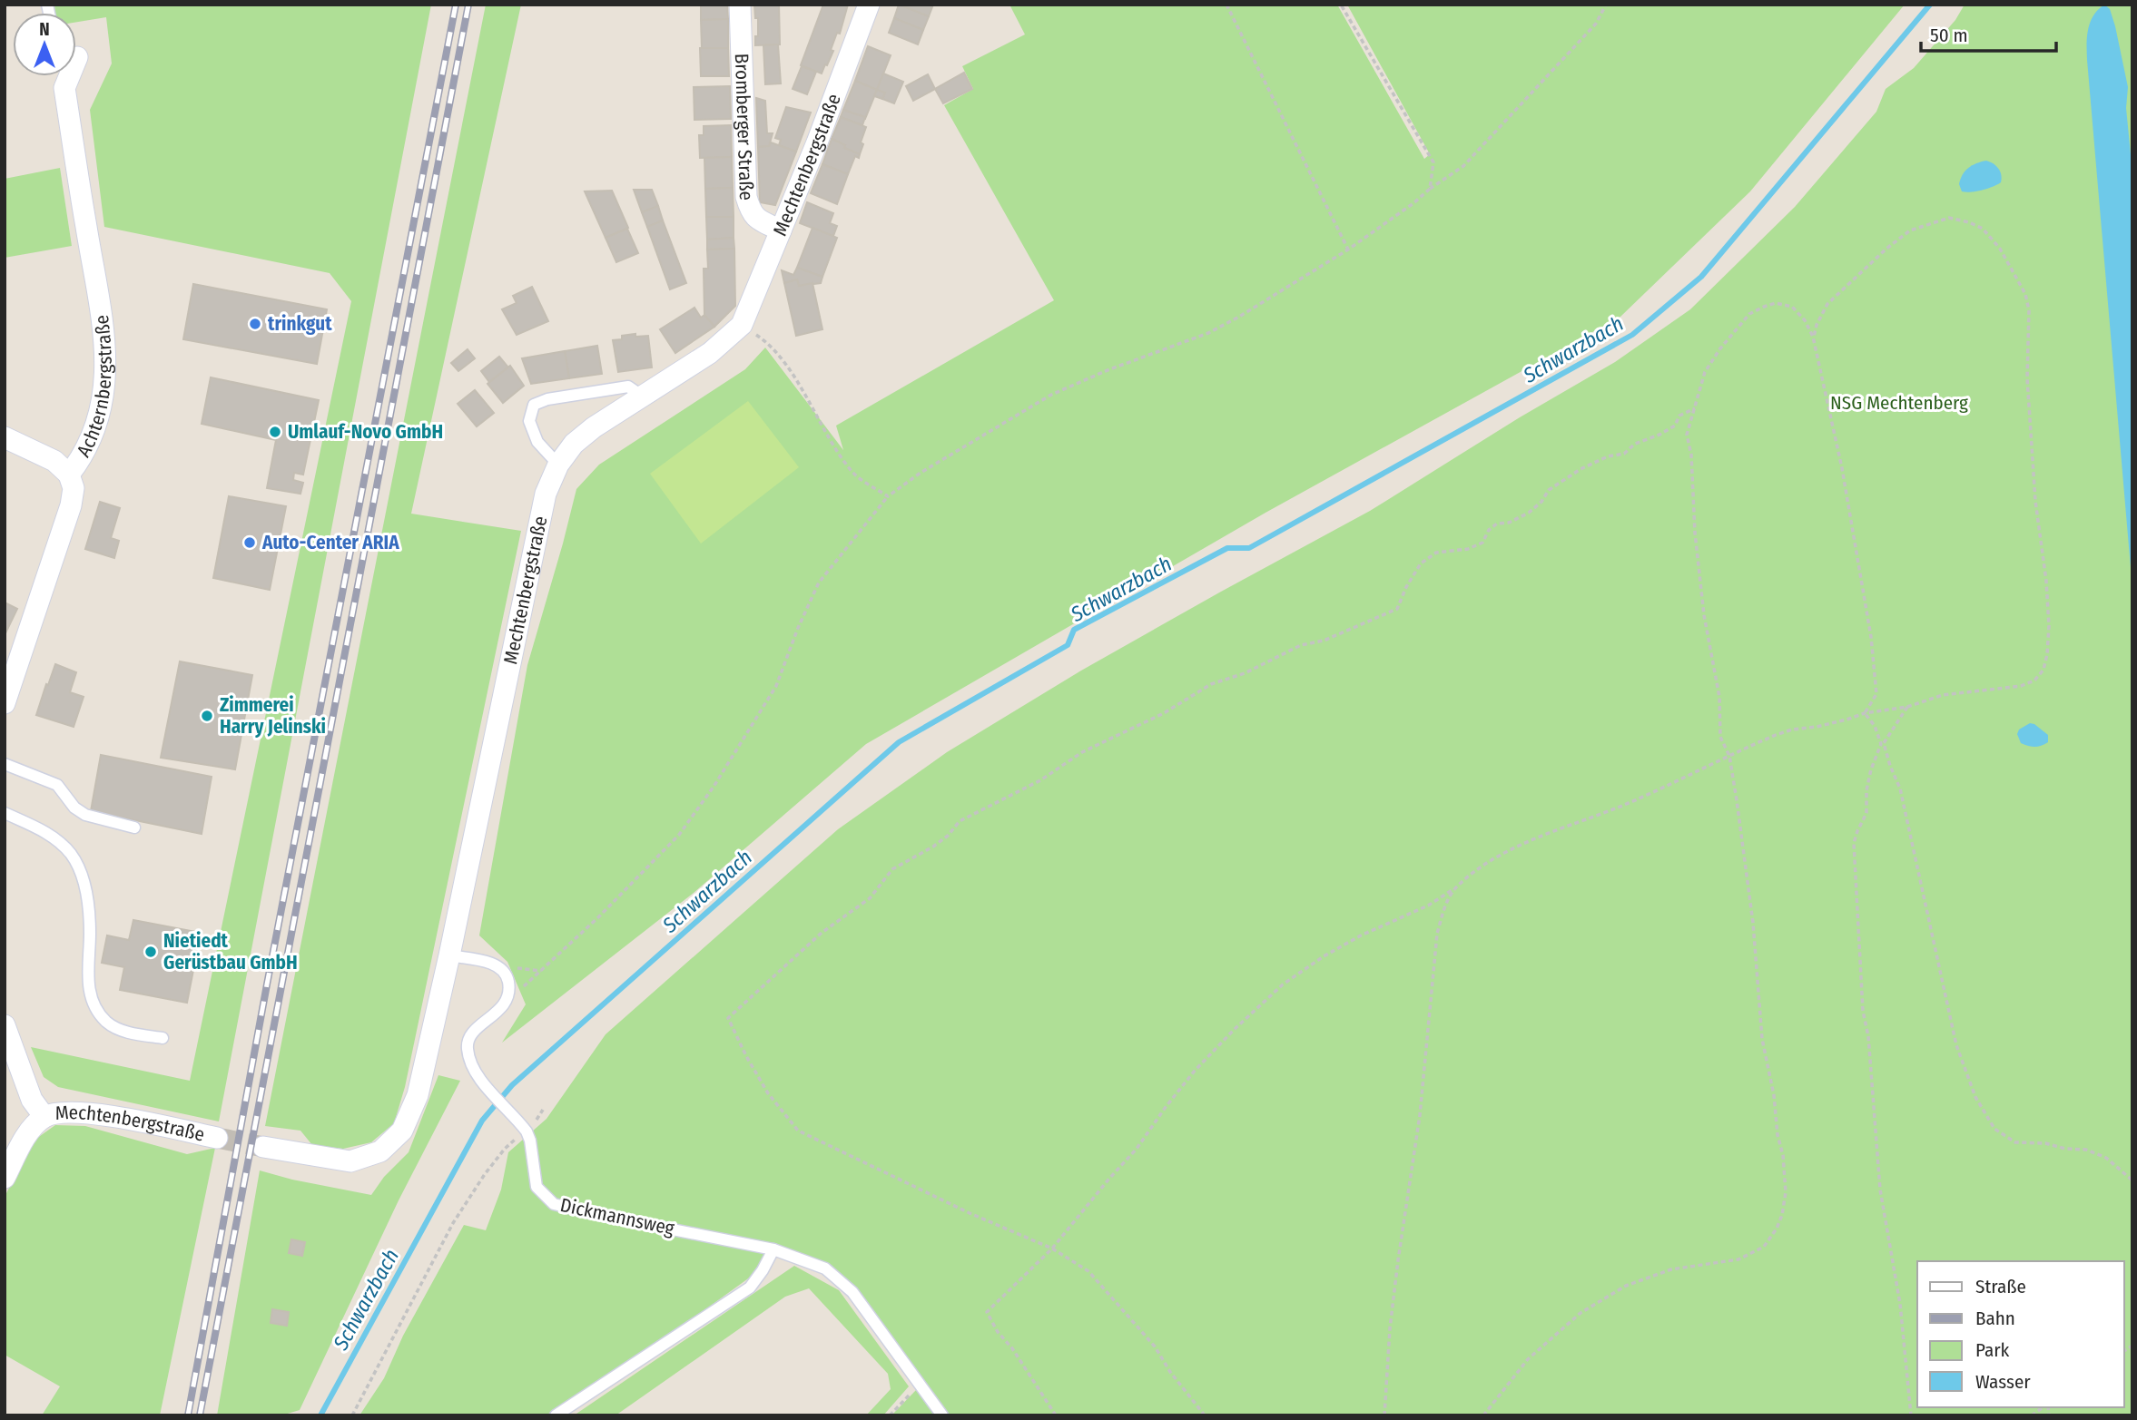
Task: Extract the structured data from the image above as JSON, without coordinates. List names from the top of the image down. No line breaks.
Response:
{"streets":{"street":["Bromberger Straße","Mechtenbergstraße","Achternbergstraße"],"lane":["Dickmannsweg"]},"crossings":[["Bromberger Straße","Mechtenbergstraße"],["Mechtenbergstraße","Dickmannsweg"]],"water":["Schwarzbach"],"parks":["NSG Mechtenberg"],"places":["trinkgut","Umlauf-Novo GmbH","Auto-Center ARIA","Zimmerei Harry Jelinski","Nietiedt Gerüstbau GmbH"],"legend":["Straße","Bahn","Park","Wasser"],"scale_bar":"50 m","north":"top"}
